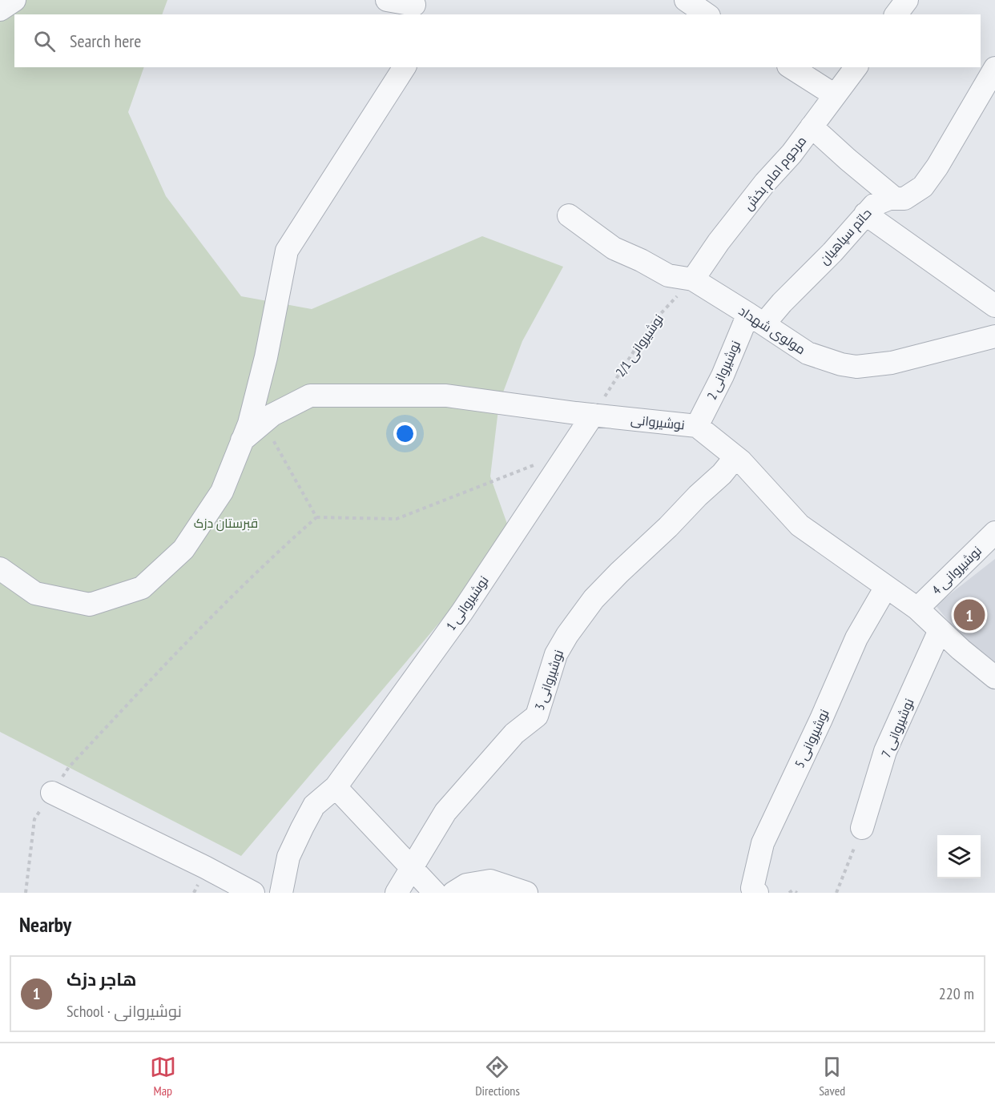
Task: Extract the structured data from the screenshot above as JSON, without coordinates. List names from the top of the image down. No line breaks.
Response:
{"streets":{"street":["مرحوم امام بخش","حاتم سپاهیان","مولوی شهداد","نوشیروانی 2","نوشیروانی","نوشیروانی 4","نوشیروانی 1","نوشیروانی 3","نوشیروانی 7","نوشیروانی 5"],"path":["نوشیروانی 2/1"]},"crossings":[["مرحوم امام بخش","مولوی شهداد"],["مرحوم امام بخش","نوشیروانی 2/1"],["حاتم سپاهیان","مولوی شهداد"],["حاتم سپاهیان","نوشیروانی 2"],["مولوی شهداد","نوشیروانی 2/1"],["مولوی شهداد","نوشیروانی 2"],["نوشیروانی 2/1","نوشیروانی"],["نوشیروانی 2/1","نوشیروانی 1"],["نوشیروانی 2","نوشیروانی"],["نوشیروانی","نوشیروانی 4"],["نوشیروانی","نوشیروانی 1"],["نوشیروانی","نوشیروانی 3"],["نوشیروانی","نوشیروانی 7"],["نوشیروانی","نوشیروانی 5"]],"parks":["قبرستان دزک"],"page":{"search":"Search here","pins":"1","heading":"Nearby","list":[{"mark":"1","name":"هاجر دزک","note":"School · نوشیروانی","value":"220 m"}],"nav":["Map","Directions","Saved"]}}
